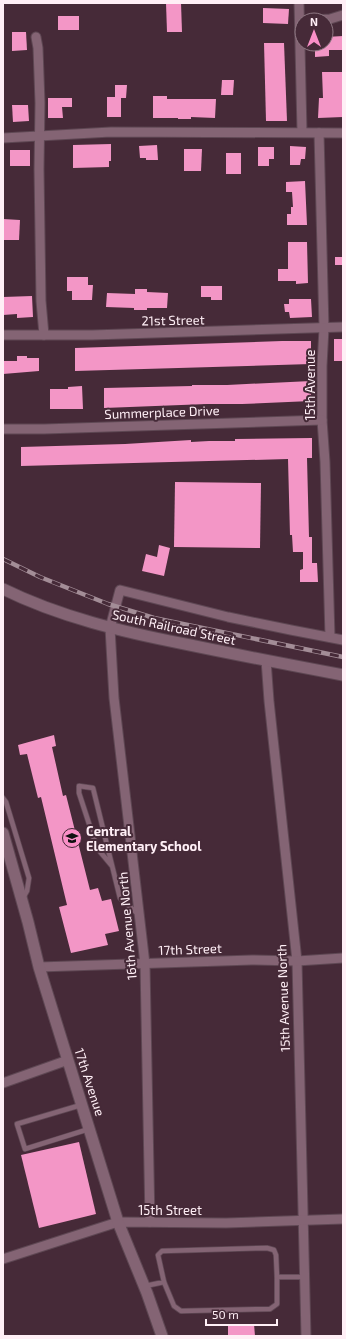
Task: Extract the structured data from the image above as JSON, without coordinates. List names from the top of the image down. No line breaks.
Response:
{"streets":{"street":["21st Street","15th Avenue","Summerplace Drive","South Railroad Street","16th Avenue North","17th Street","15th Avenue North","17th Avenue","15th Street"]},"crossings":[["21st Street","15th Avenue"],["15th Avenue","Summerplace Drive"],["15th Avenue","16th Avenue North"],["South Railroad Street","16th Avenue North"],["South Railroad Street","15th Avenue North"],["16th Avenue North","17th Street"],["16th Avenue North","15th Street"],["17th Street","15th Avenue North"],["17th Street","17th Avenue"],["15th Avenue North","15th Street"],["17th Avenue","15th Street"]],"places":{"school or university":["Central Elementary School"]},"scale_bar":"50 m","north":"top"}
